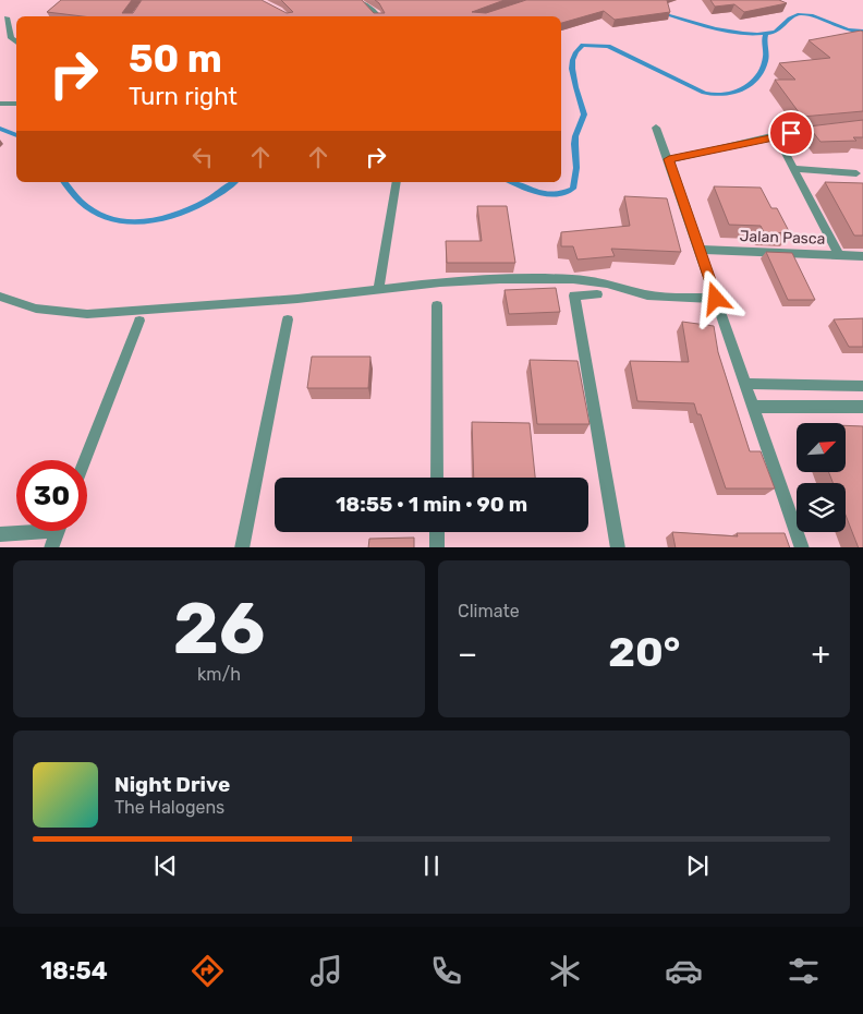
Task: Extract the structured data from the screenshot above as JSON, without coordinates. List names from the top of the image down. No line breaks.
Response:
{"streets":{"street":["Jalan Pasca"]},"north":"top right","page":{"turn":["50 m","Turn right"],"limit":"30","trip":"18:55 · 1 min · 90 m","tile":[["26","km/h"],"Climate"],"heat":["−","20°","+"],"song":["Night Drive","The Halogens"],"tabs":"18:54"}}
